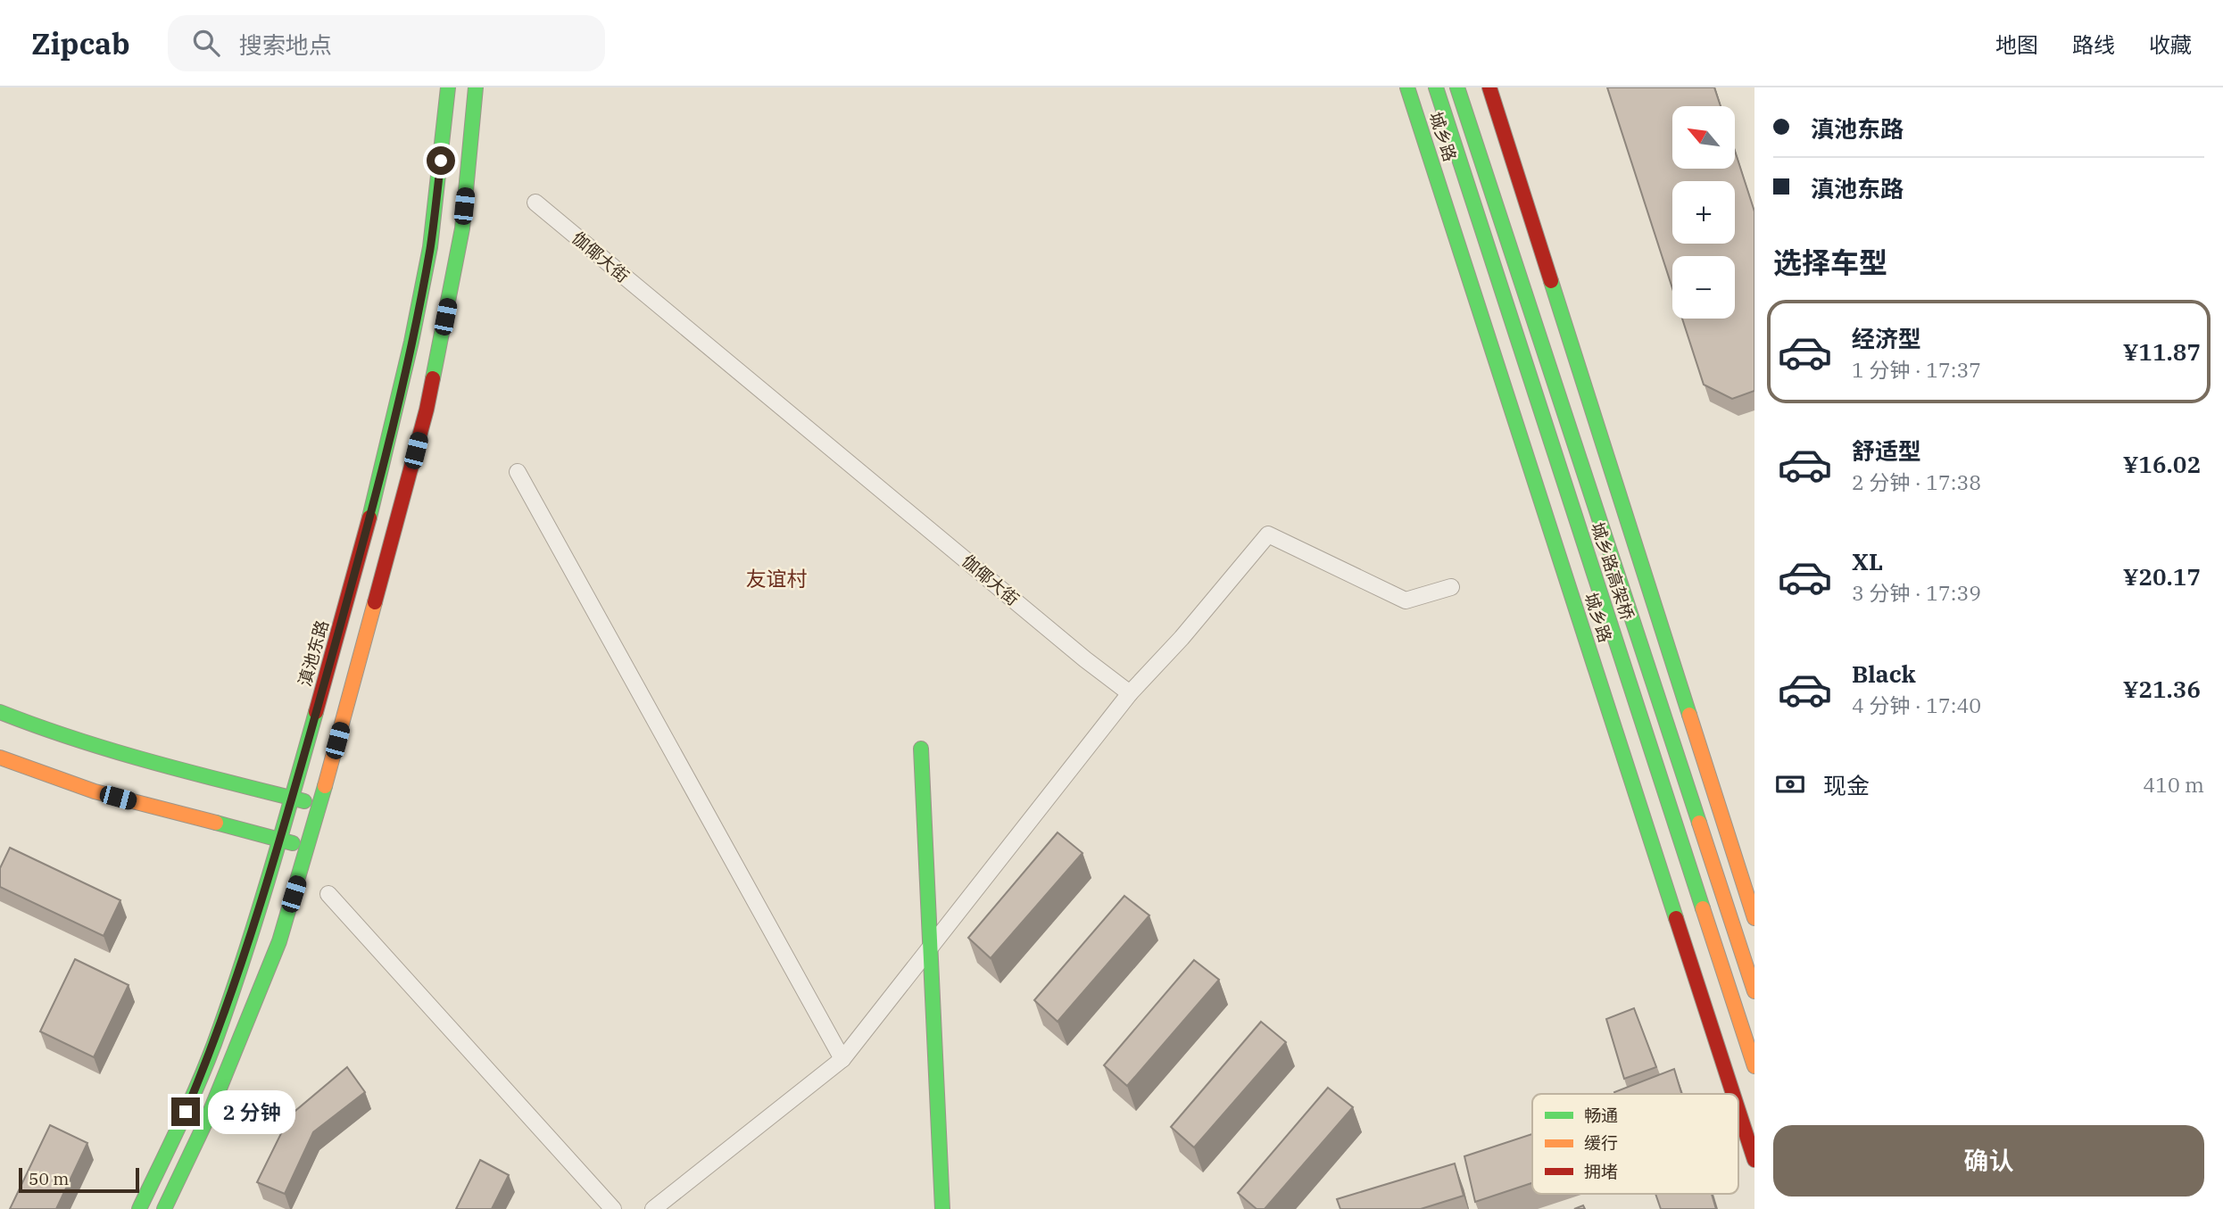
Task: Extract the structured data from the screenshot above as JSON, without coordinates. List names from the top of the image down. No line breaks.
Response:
{"streets":{"main road":["城乡路","城乡路高架桥","滇池东路"],"street":["伽倻大街"]},"districts":["友谊村"],"legend":["畅通","缓行","拥堵"],"scale_bar":"50 m","north":"top left","page":{"header":"Zipcab","search":"搜索地点","nav":["地图","路线","收藏"],"banner":["滇池东路","滇池东路"],"map_buttons":["+","−"],"heading":"选择车型","list":[{"name":"经济型","note":"1 分钟 · 17:37","value":"¥11.87"},{"name":"舒适型","note":"2 分钟 · 17:38","value":"¥16.02"},{"name":"XL","note":"3 分钟 · 17:39","value":"¥20.17"},{"name":"Black","note":"4 分钟 · 17:40","value":"¥21.36"}],"pay":["现金","410 m"],"bubble":"2 分钟","buttons":"确认","scale":"50 m"}}
